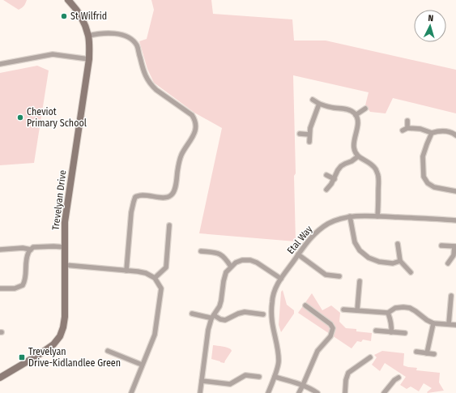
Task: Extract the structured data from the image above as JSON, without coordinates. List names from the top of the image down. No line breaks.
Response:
{"streets":{"street":["Trevelyan Drive","Etal Way"]},"places":{"other":["St Wilfrid","Cheviot Primary School"],"transit":["Trevelyan Drive-Kidlandlee Green"]},"north":"top"}
